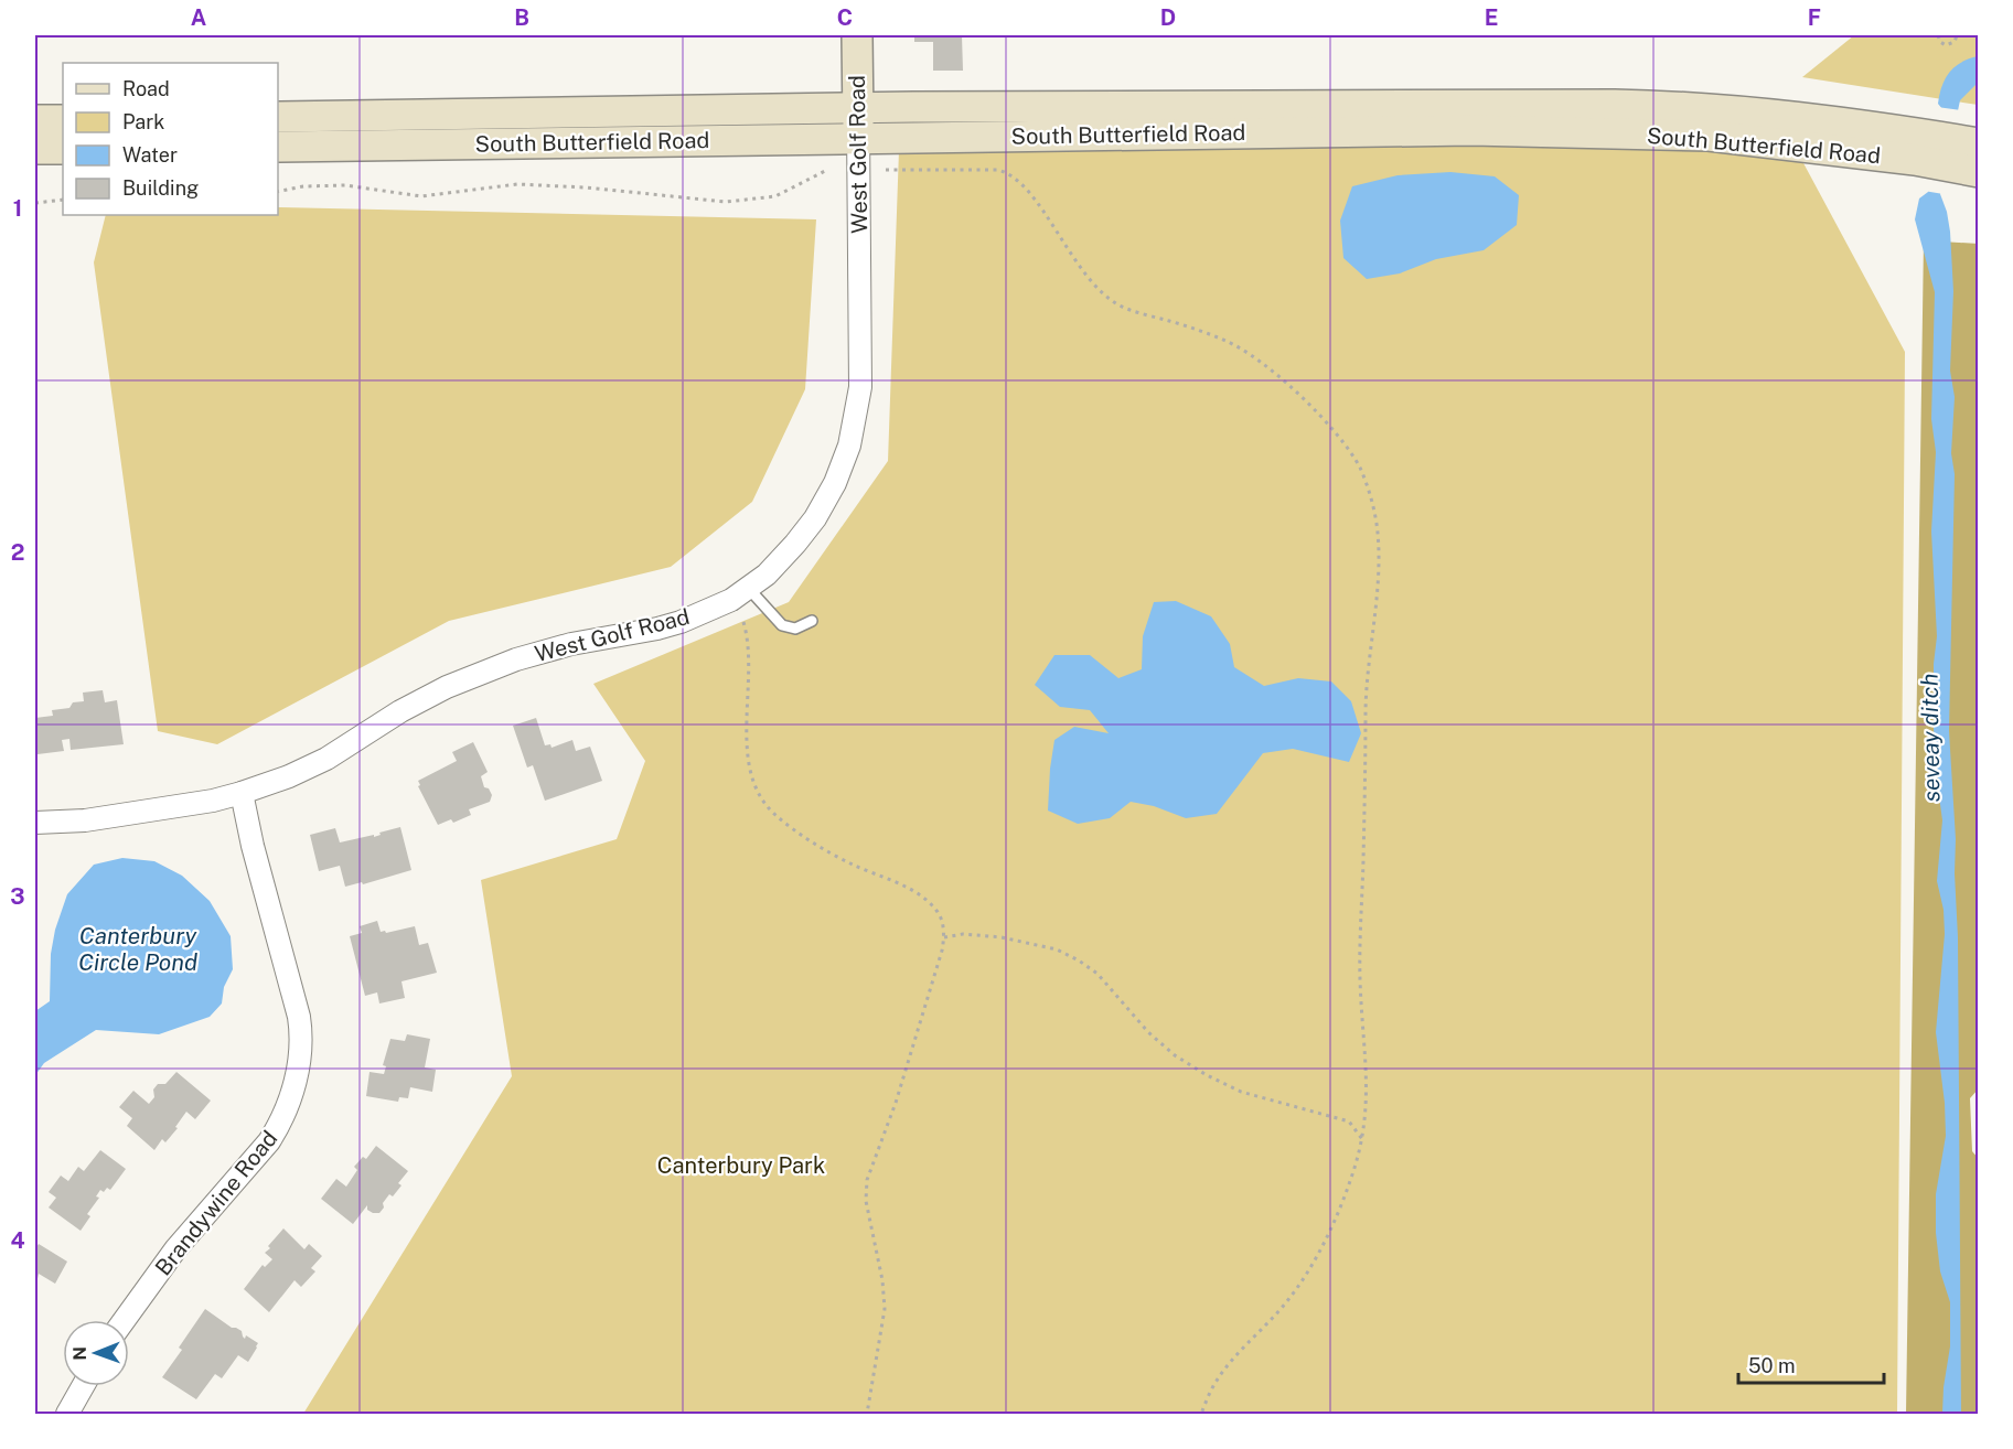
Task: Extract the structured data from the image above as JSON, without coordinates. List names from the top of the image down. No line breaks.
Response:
{"streets":{"main road":["South Butterfield Road","West Golf Road"],"street":["Brandywine Road"]},"crossings":[["South Butterfield Road","West Golf Road"],["West Golf Road","Brandywine Road"]],"water":["seveay ditch","Canterbury Circle Pond"],"parks":["Canterbury Park"],"legend":["Road","Park","Water","Building"],"scale_bar":"50 m","north":"left","grid":{"columns":["A","B","C","D","E","F"],"rows":["1","2","3","4"]}}
